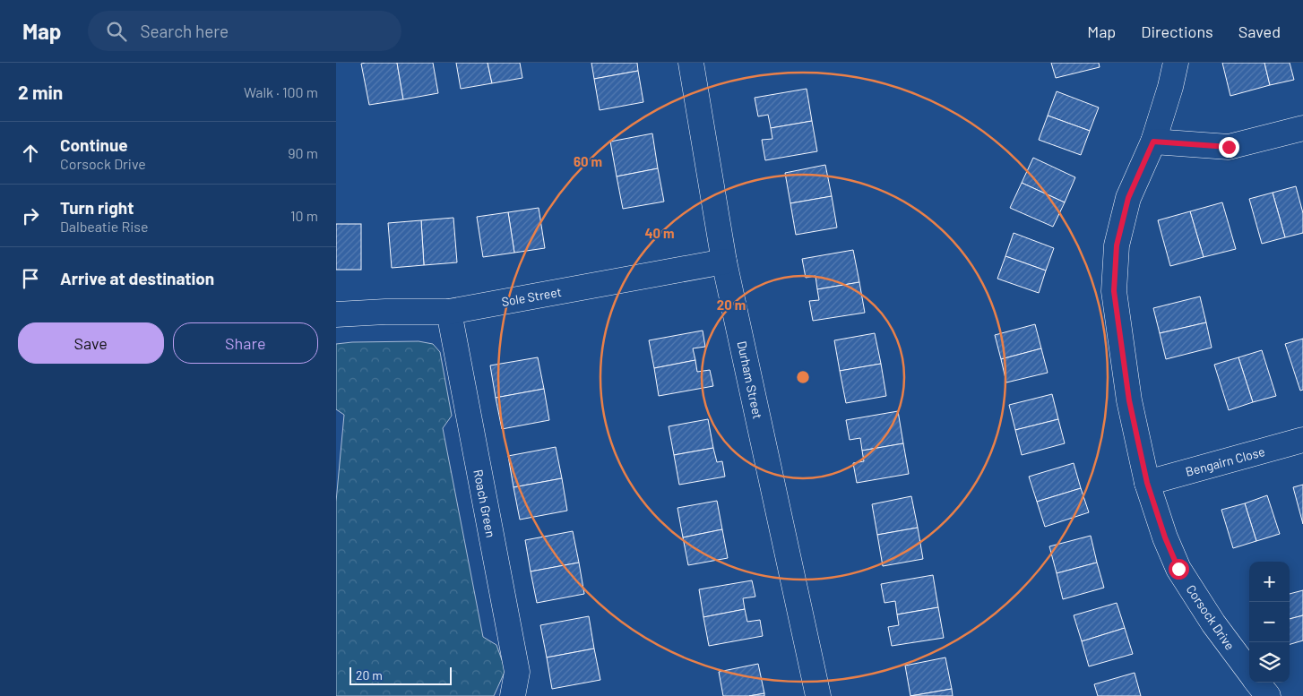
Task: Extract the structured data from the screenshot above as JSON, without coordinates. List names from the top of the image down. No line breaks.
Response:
{"streets":{"street":["Sole Street","Durham Street","Bengairn Close","Roach Green","Corsock Drive"]},"crossings":[["Sole Street","Durham Street"],["Sole Street","Roach Green"],["Bengairn Close","Corsock Drive"]],"scale_bar":"20 m","page":{"header":"Map","search":"Search here","nav":["Map","Directions","Saved"],"heading":["2 min","Walk · 100 m"],"list":[["Continue","Corsock Drive","90 m"],["Turn right","Dalbeatie Rise","10 m"],"Arrive at destination"],"buttons":["Save","Share"],"map_buttons":["+","−"],"scale":"20 m"},"rings":["60 m","40 m","20 m"]}
